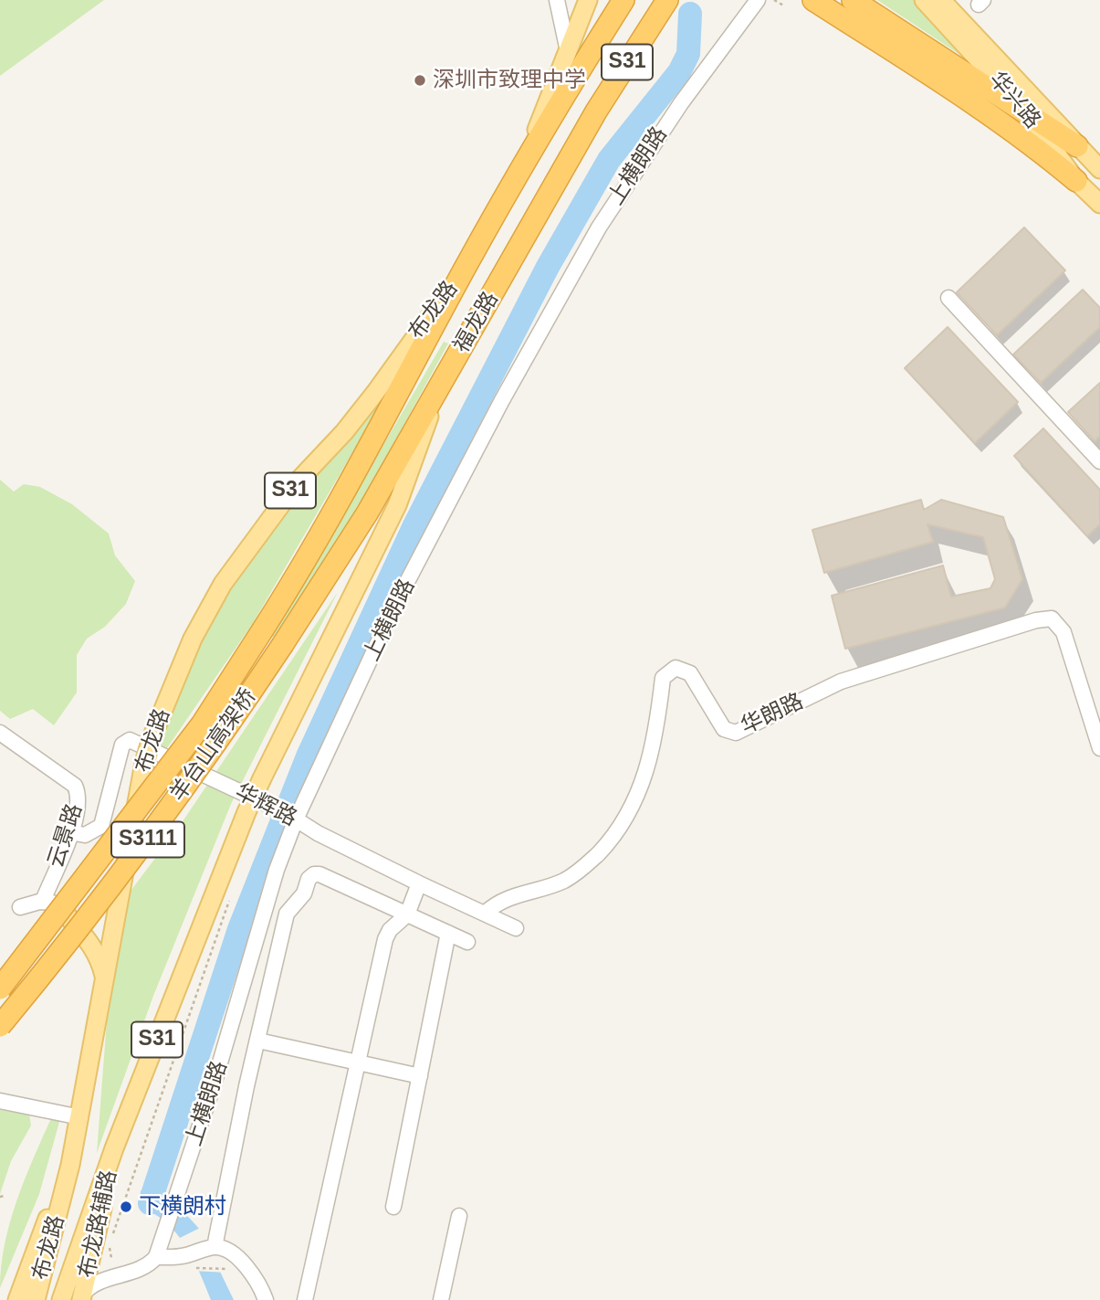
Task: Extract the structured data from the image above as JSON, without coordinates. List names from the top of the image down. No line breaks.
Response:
{"streets":{"highway":["S31","福龙路","羊台山高架桥","S3111"],"main road":["华兴路","布龙路","布龙路辅路"],"street":["上横朗路","华朗路","华辉路","云景路"]},"crossings":[["上横朗路","华辉路"],["布龙路","福龙路"],["布龙路","布龙路辅路"],["福龙路","羊台山高架桥"],["华朗路","华辉路"],["华辉路","云景路"]],"places":["深圳市致理中学","下横朗村"]}
